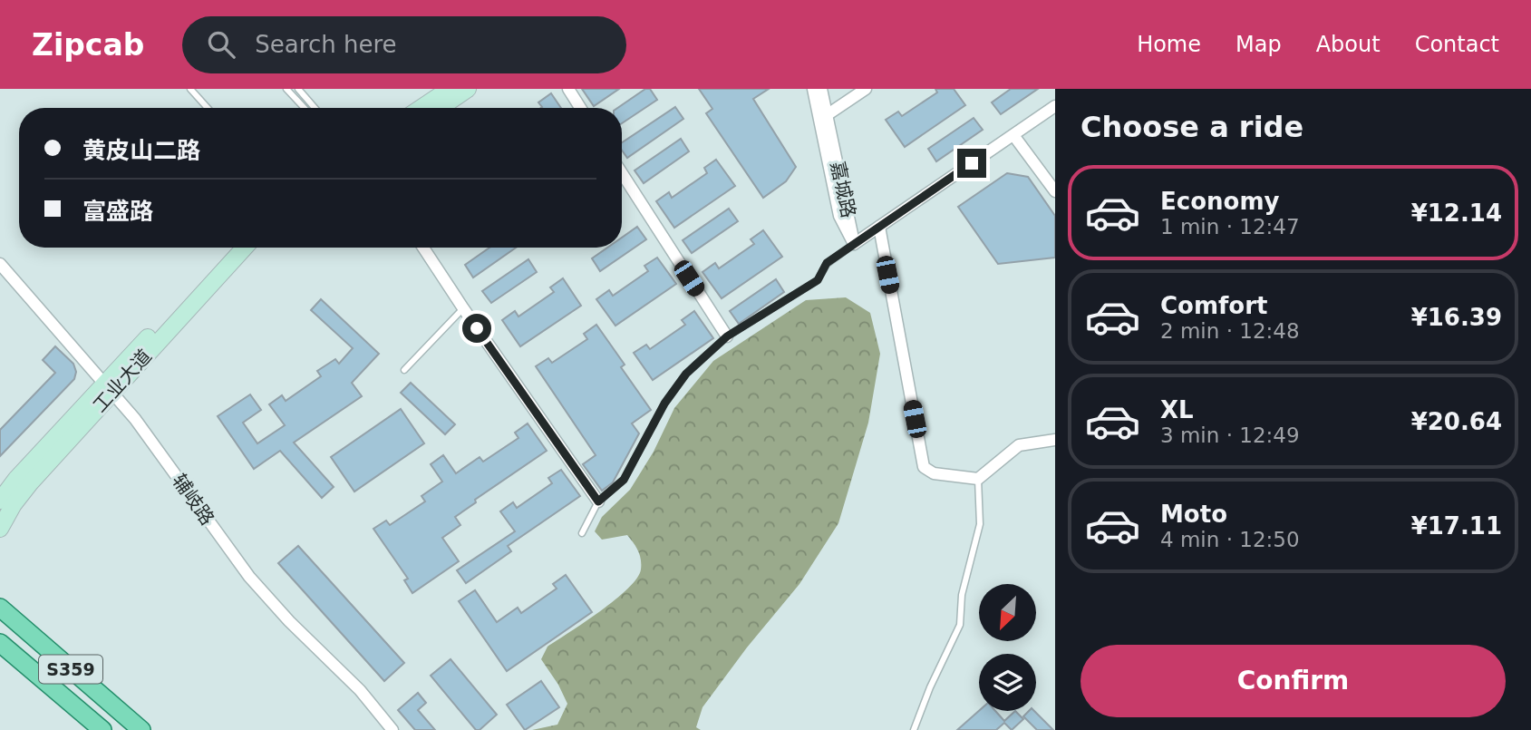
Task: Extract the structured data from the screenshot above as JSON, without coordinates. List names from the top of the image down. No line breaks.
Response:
{"streets":{"main road":["S359"],"street":["嘉城路","工业大道","辅岐路"]},"crossings":[["工业大道","辅岐路"]],"north":"bottom left","page":{"header":"Zipcab","search":"Search here","nav":["Home","Map","About","Contact"],"heading":"Choose a ride","banner":["黄皮山二路","富盛路"],"list":[{"name":"Economy","note":"1 min · 12:47","value":"¥12.14"},{"name":"Comfort","note":"2 min · 12:48","value":"¥16.39"},{"name":"XL","note":"3 min · 12:49","value":"¥20.64"},{"name":"Moto","note":"4 min · 12:50","value":"¥17.11"}],"buttons":"Confirm"}}
